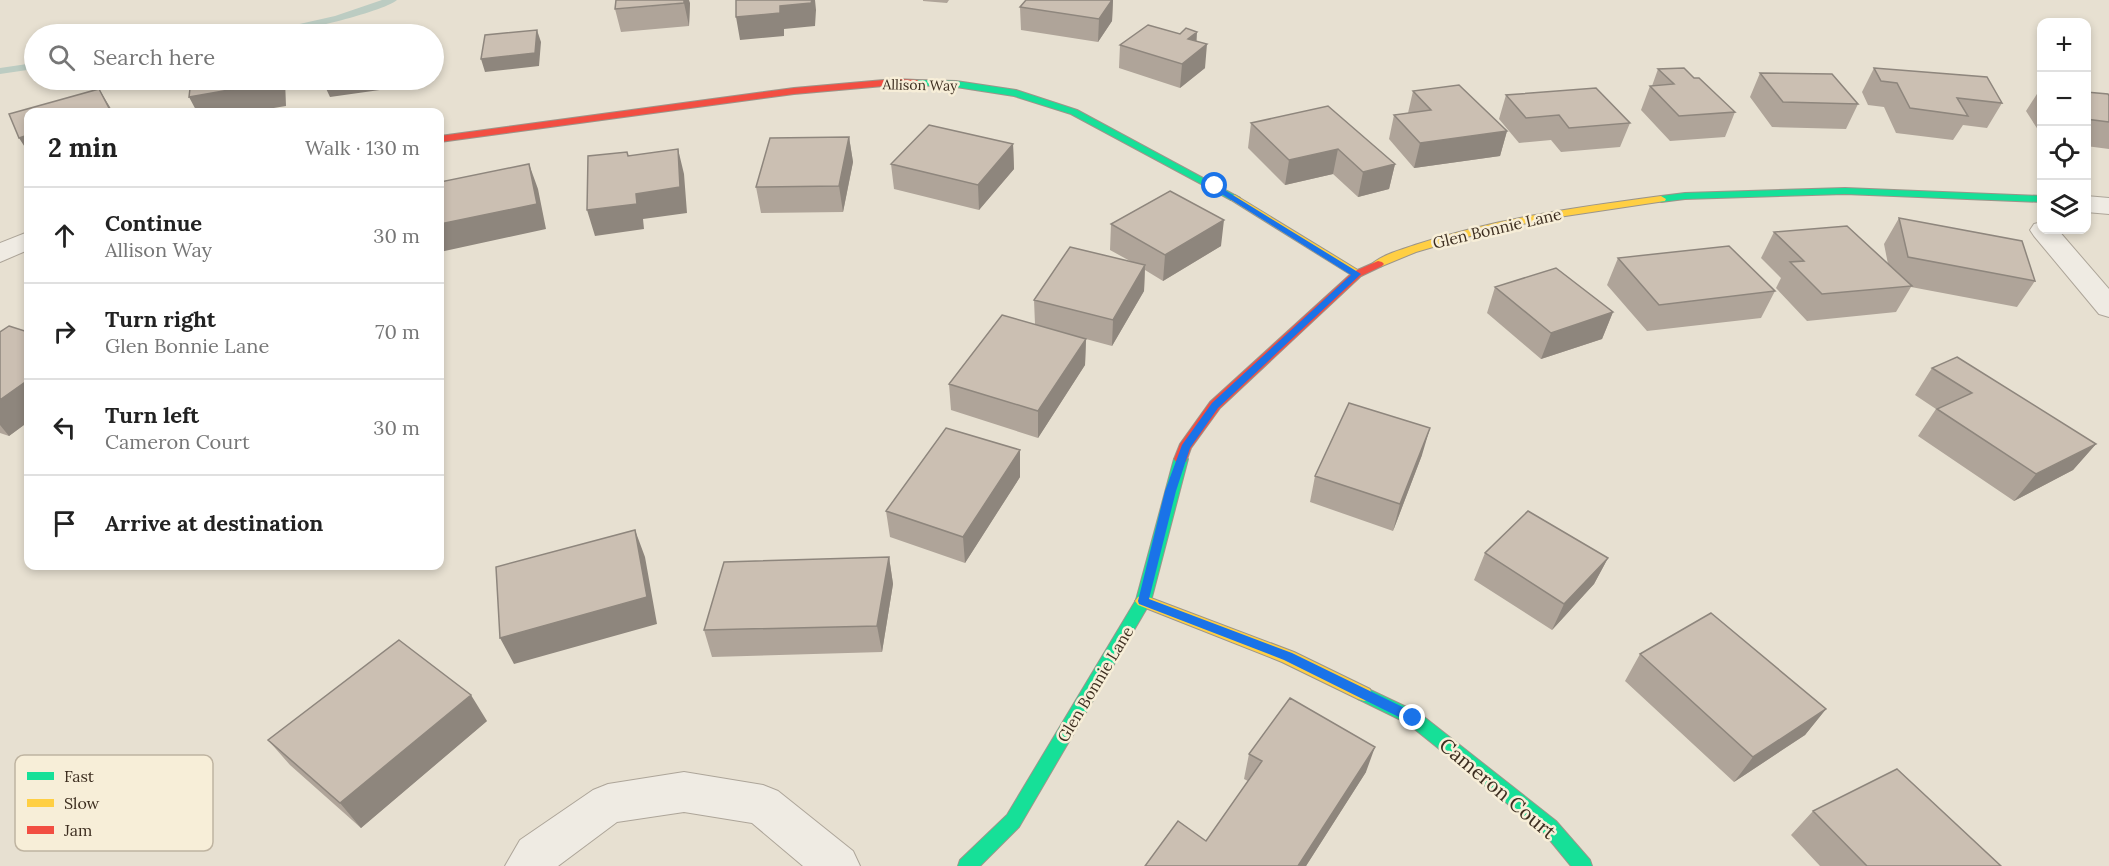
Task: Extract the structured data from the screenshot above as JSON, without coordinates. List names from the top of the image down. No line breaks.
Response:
{"streets":{"street":["Allison Way","Glen Bonnie Lane","Cameron Court"]},"crossings":[["Allison Way","Glen Bonnie Lane"],["Glen Bonnie Lane","Cameron Court"]],"legend":["Fast","Slow","Jam"],"page":{"map_buttons":["+","−"],"search":"Search here","heading":["2 min","Walk · 130 m"],"list":[["Continue","Allison Way","30 m"],["Turn right","Glen Bonnie Lane","70 m"],["Turn left","Cameron Court","30 m"],"Arrive at destination"]}}
